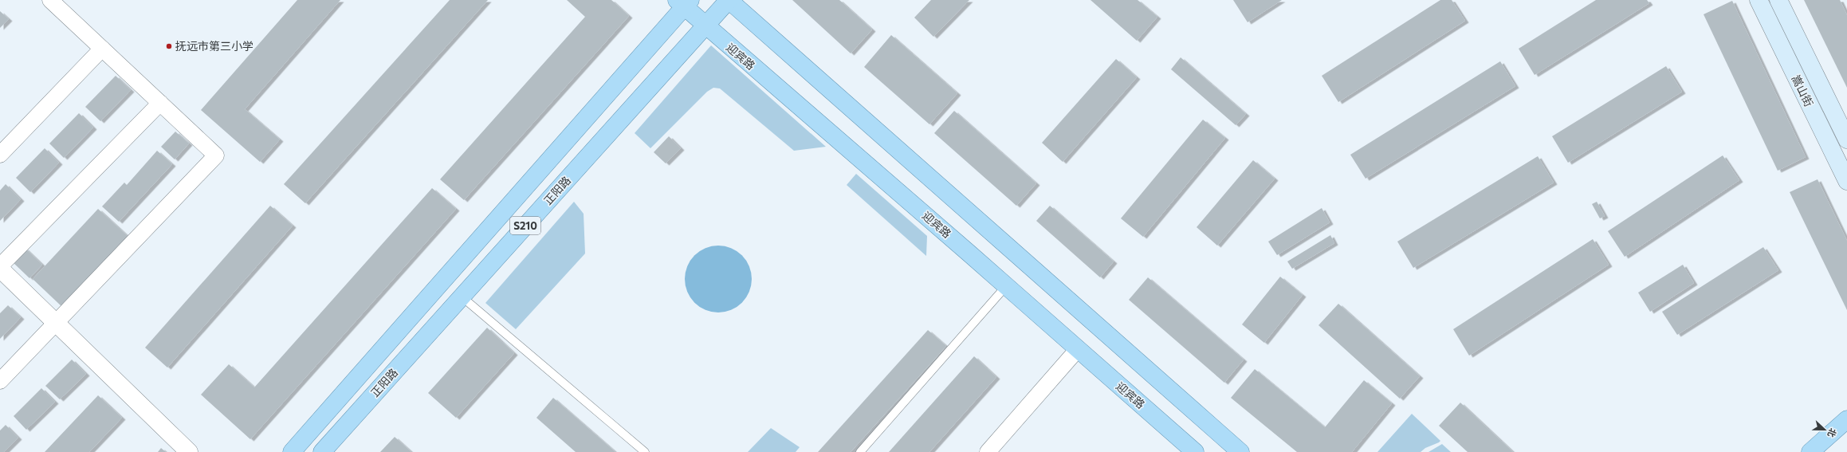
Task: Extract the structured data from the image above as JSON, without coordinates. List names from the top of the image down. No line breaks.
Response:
{"streets":{"main road":["迎宾路","嵩山街","正阳路","S210"]},"crossings":[["迎宾路","正阳路"]],"places":["抚远市第三小学"],"north":"right"}
